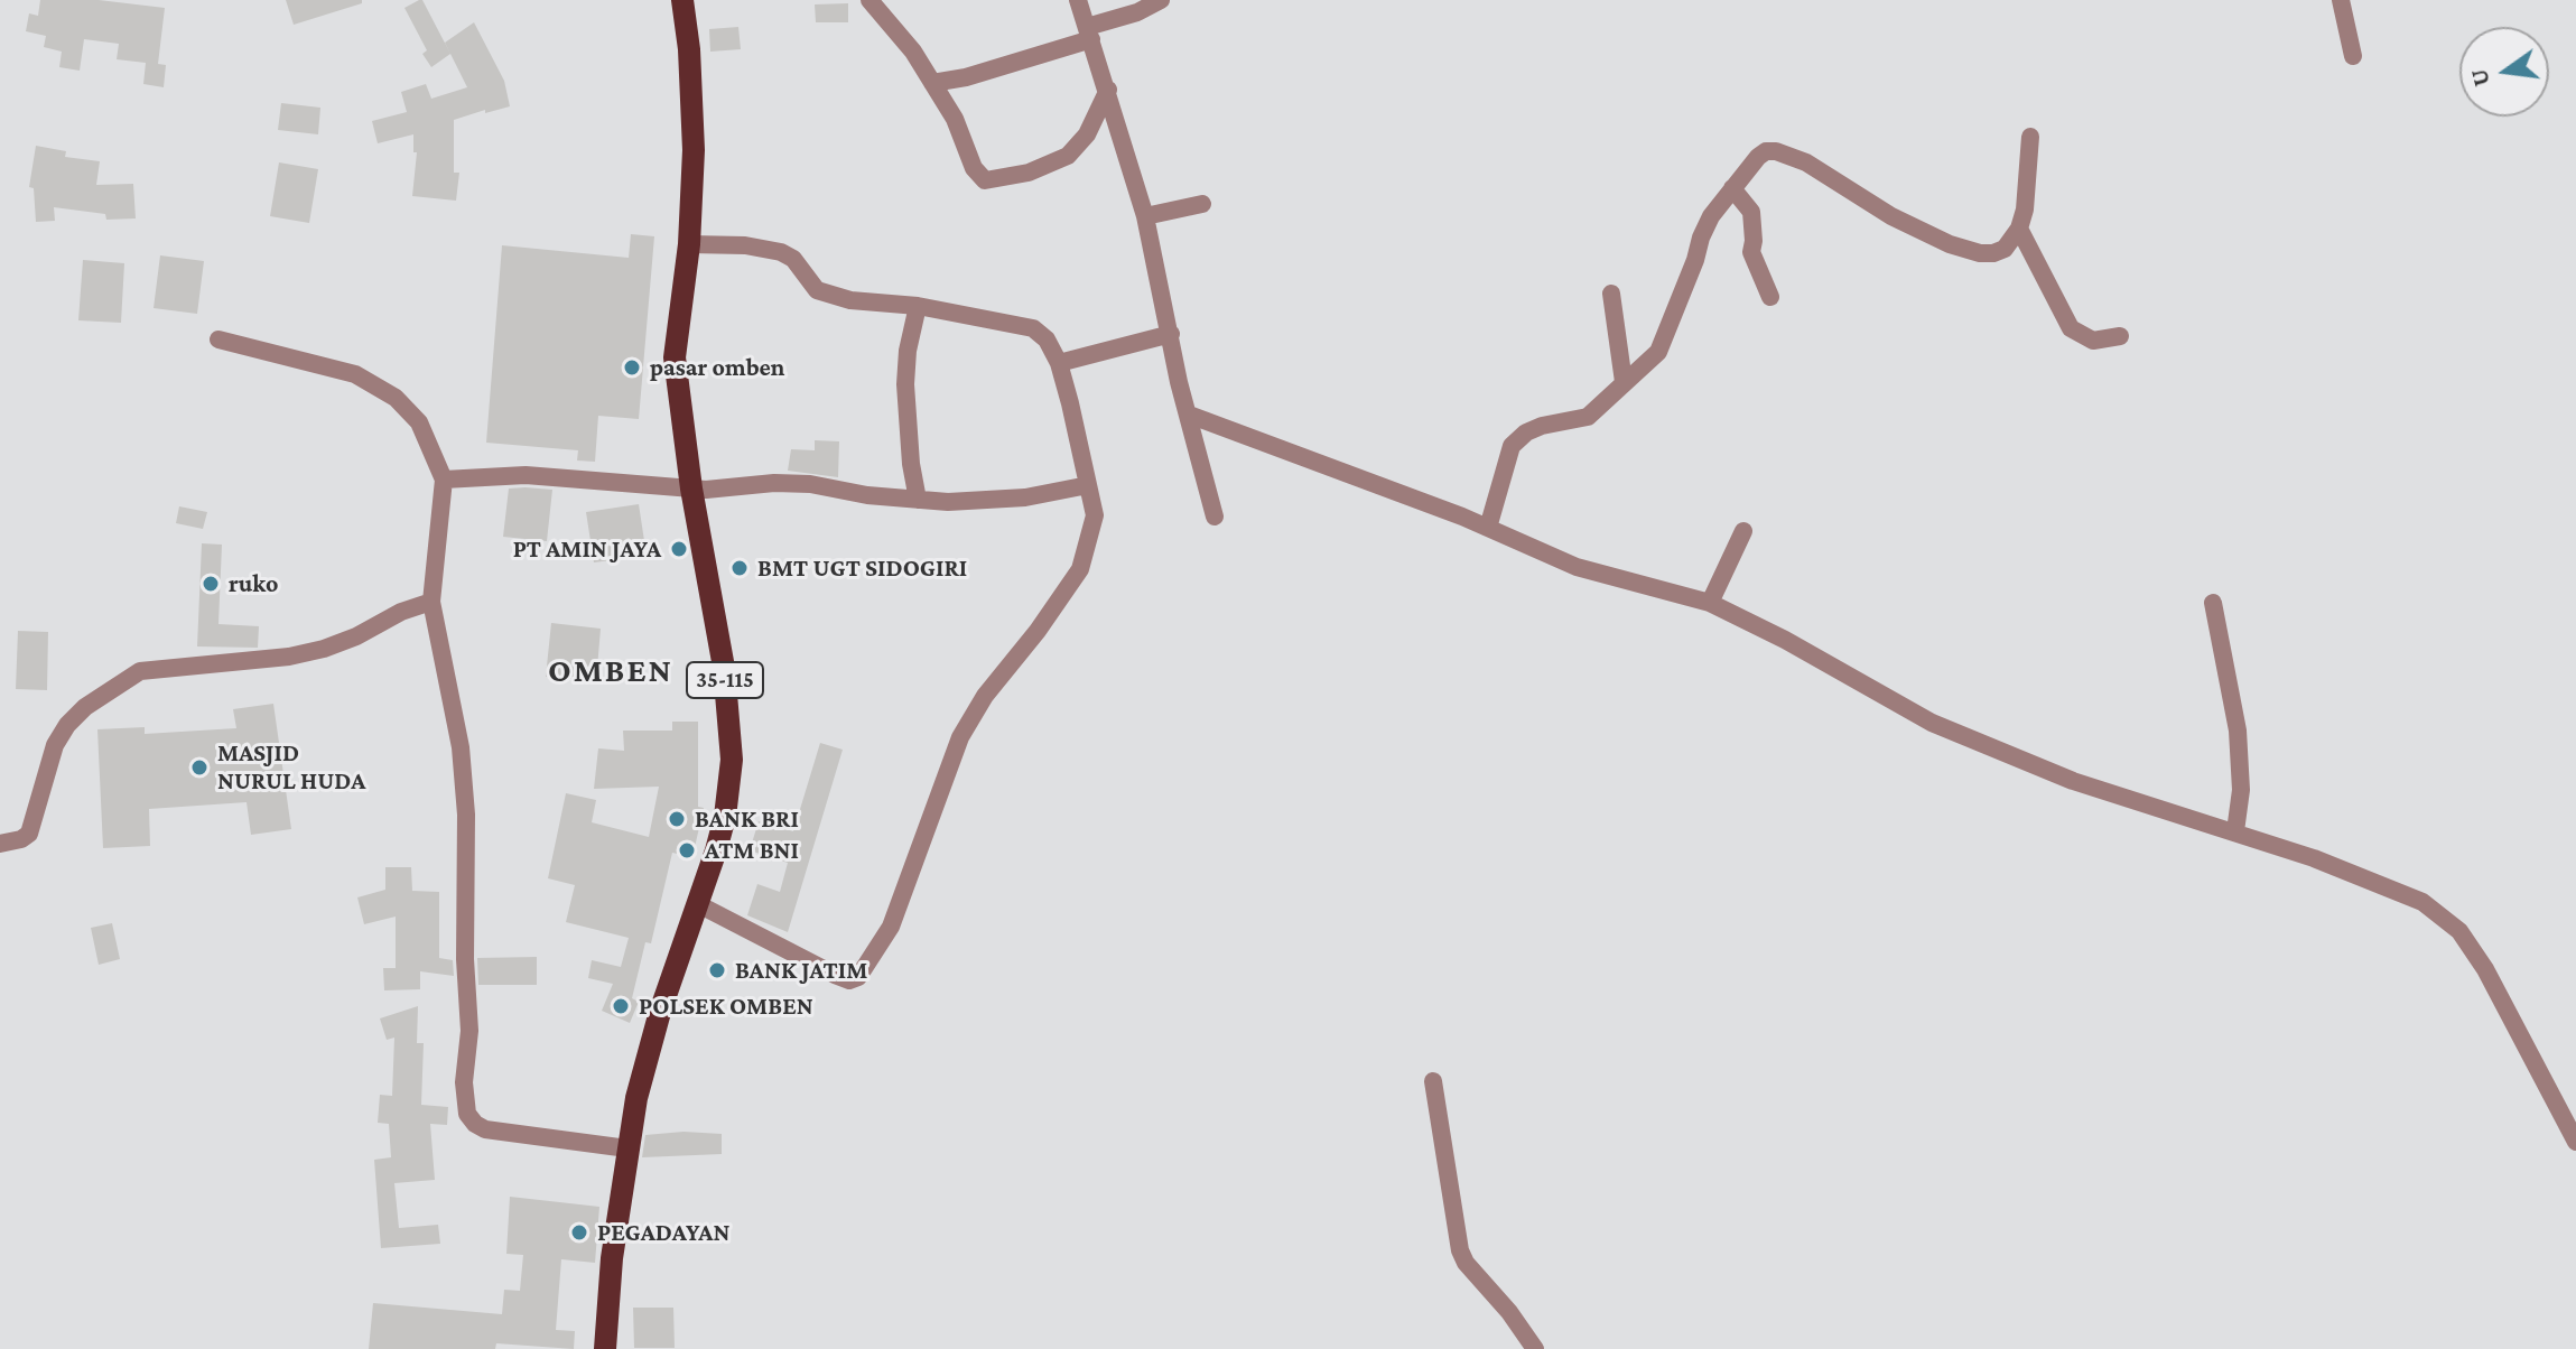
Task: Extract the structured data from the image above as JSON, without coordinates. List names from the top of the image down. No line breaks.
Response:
{"streets":{"main road":["35-115"]},"districts":["OMBEN"],"places":["pasar omben","PT AMIN JAYA","BMT UGT SIDOGIRI","ruko","MASJID NURUL HUDA","BANK BRI","ATM BNI","BANK JATIM","POLSEK OMBEN","PEGADAYAN"],"north":"left"}
